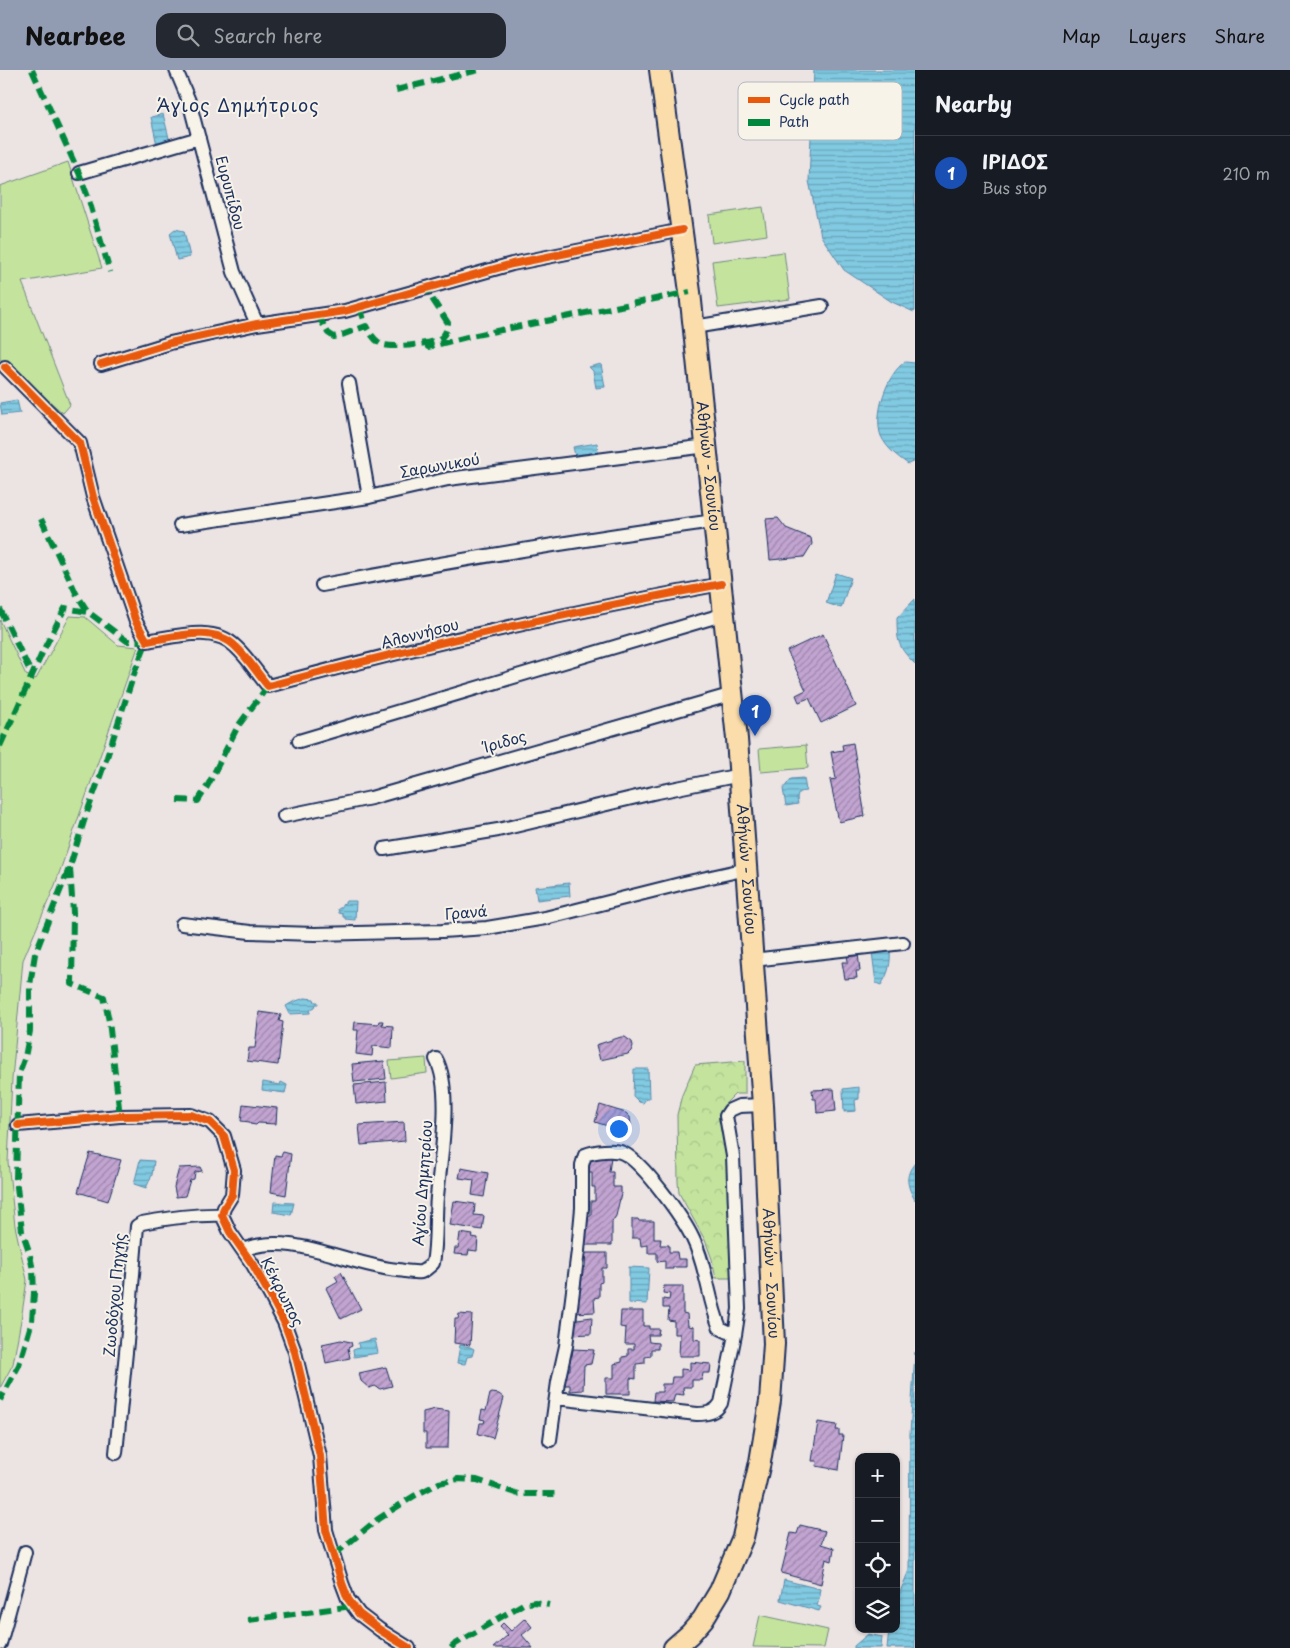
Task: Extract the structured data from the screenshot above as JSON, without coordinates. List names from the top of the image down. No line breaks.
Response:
{"streets":{"main road":["Αθήνών - Σουνίου"],"street":["Ευρυπίδου","Σαρωνικού","Αλοννήσου","Ίριδος","Γρανά","Αγίου Δημητρίου","Κέκρωπος","Ζωοδόχου Πηγής"]},"crossings":[["Σαρωνικού","Αθήνών - Σουνίου"],["Αθήνών - Σουνίου","Αλοννήσου"],["Αθήνών - Σουνίου","Ίριδος"],["Αθήνών - Σουνίου","Γρανά"],["Αγίου Δημητρίου","Κέκρωπος"],["Κέκρωπος","Ζωοδόχου Πηγής"]],"districts":["Άγιος Δημήτριος"],"legend":["Cycle path","Path"],"page":{"header":"Nearbee","search":"Search here","nav":["Map","Layers","Share"],"heading":"Nearby","list":[{"mark":"1","name":"ΙΡΙΔΟΣ","note":"Bus stop","value":"210 m"}],"pins":"1","map_buttons":["+","−"]}}
